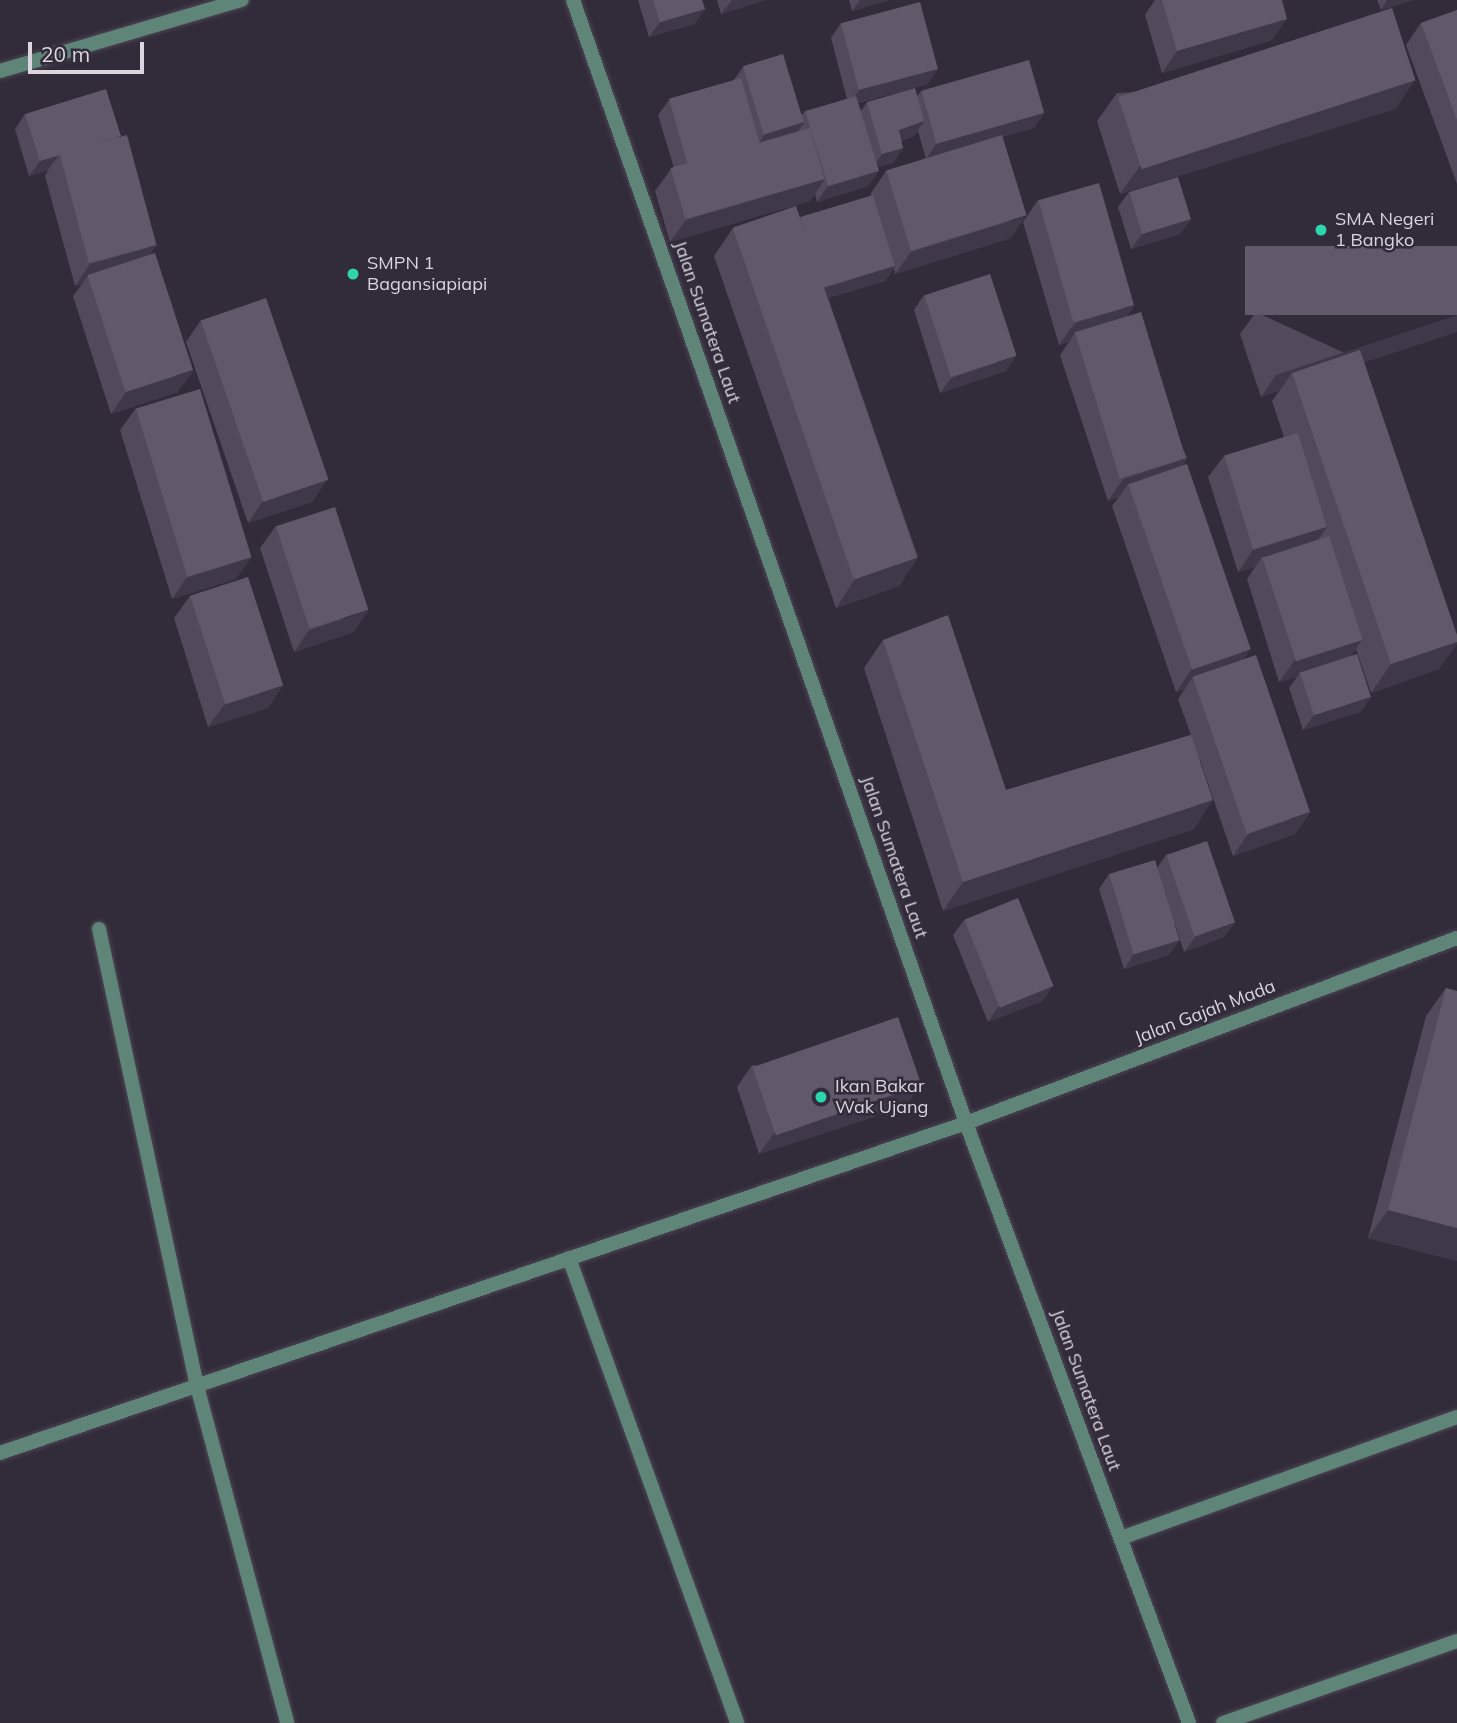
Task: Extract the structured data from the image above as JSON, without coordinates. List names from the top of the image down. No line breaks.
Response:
{"streets":{"street":["Jalan Sumatera Laut","Jalan Gajah Mada"]},"crossings":[["Jalan Sumatera Laut","Jalan Gajah Mada"]],"places":["SMA Negeri 1 Bangko","SMPN 1 Bagansiapiapi","Ikan Bakar Wak Ujang"],"scale_bar":"20 m"}
